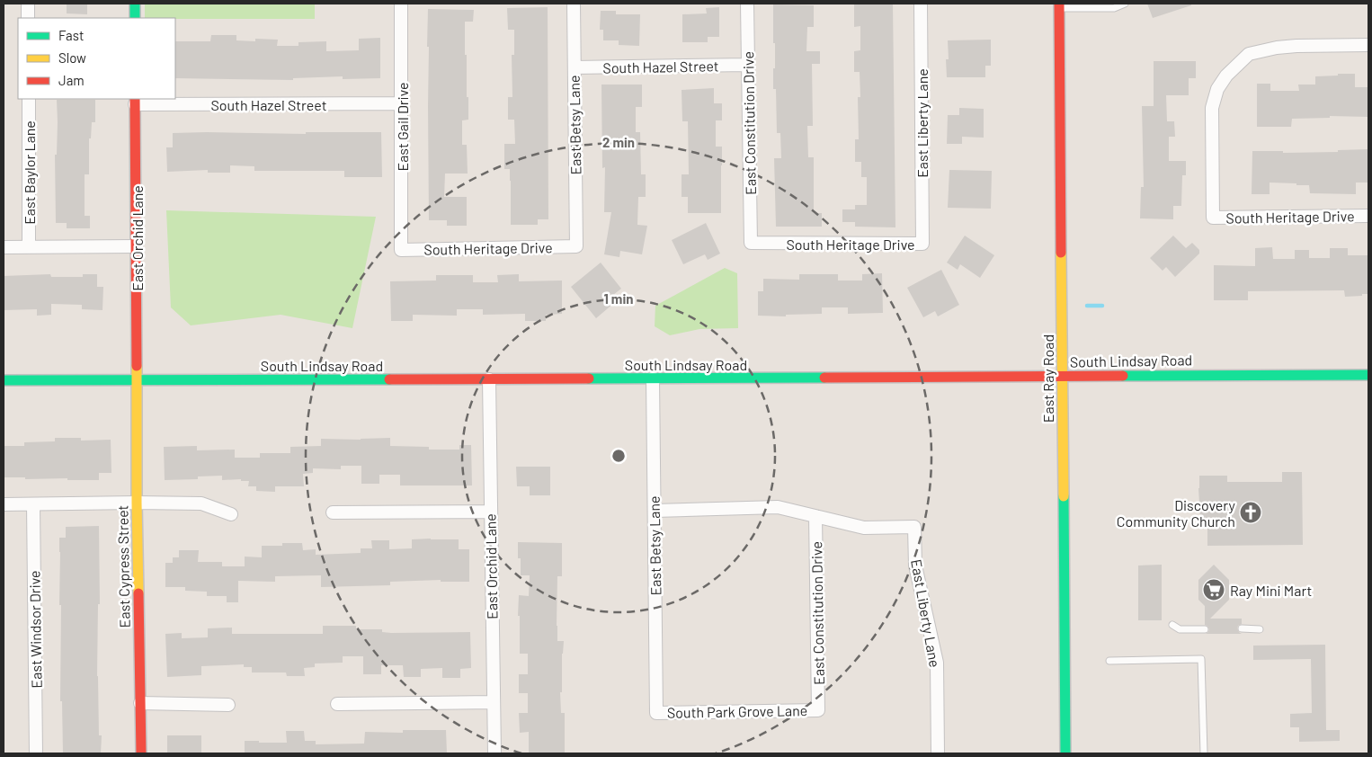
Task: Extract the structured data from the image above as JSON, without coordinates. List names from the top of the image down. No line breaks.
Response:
{"streets":{"main road":["East Orchid Lane","South Lindsay Road","East Ray Road","East Cypress Street"],"street":["South Hazel Street","East Constitution Drive","East Liberty Lane","East Betsy Lane","East Gail Drive","East Baylor Lane","South Heritage Drive","East Windsor Drive","South Park Grove Lane"]},"crossings":[["South Hazel Street","East Constitution Drive"],["South Hazel Street","East Betsy Lane"],["South Hazel Street","East Gail Drive"],["South Hazel Street","East Orchid Lane"],["East Constitution Drive","East Liberty Lane"],["East Constitution Drive","South Heritage Drive"],["East Constitution Drive","South Park Grove Lane"],["East Liberty Lane","South Heritage Drive"],["East Betsy Lane","South Heritage Drive"],["East Betsy Lane","South Lindsay Road"],["East Betsy Lane","South Park Grove Lane"],["East Gail Drive","South Heritage Drive"],["East Orchid Lane","South Lindsay Road"],["East Orchid Lane","East Cypress Street"],["South Lindsay Road","East Ray Road"],["South Lindsay Road","East Cypress Street"]],"places":{"church":["Discovery Community Church"],"supermarket":["Ray Mini Mart"]},"legend":["Fast","Slow","Jam"],"rings":["2 min","1 min"]}
